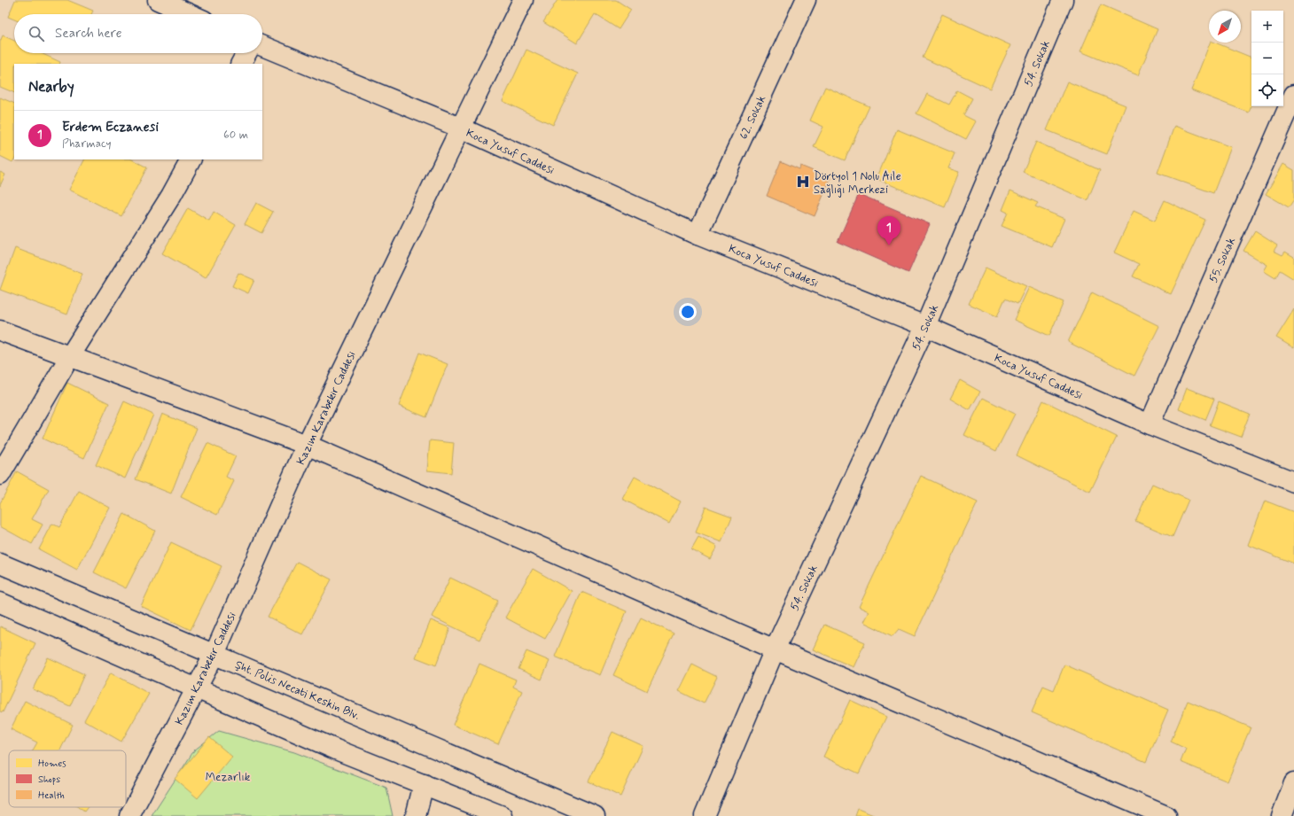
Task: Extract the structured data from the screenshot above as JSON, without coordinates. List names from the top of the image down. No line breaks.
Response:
{"streets":{"street":["54. Sokak","62. Sokak","Koca Yusuf Caddesi","55. Sokak","Kazım Karabekir Caddesi","Şht. Polis Necati Keskin Blv."]},"crossings":[["54. Sokak","Koca Yusuf Caddesi"],["62. Sokak","Koca Yusuf Caddesi"],["Koca Yusuf Caddesi","55. Sokak"],["Koca Yusuf Caddesi","Kazım Karabekir Caddesi"],["Kazım Karabekir Caddesi","Şht. Polis Necati Keskin Blv."]],"parks":["Mezarlık"],"places":{"hospital":["Dörtyol 1 Nolu Aile Sağlığı Merkezi"]},"legend":["Homes","Shops","Health"],"north":"bottom left","page":{"map_buttons":["+","−"],"search":"Search here","heading":"Nearby","list":[{"mark":"1","name":"Erdem Eczanesi","note":"Pharmacy","value":"60 m"}],"pins":"1"}}
